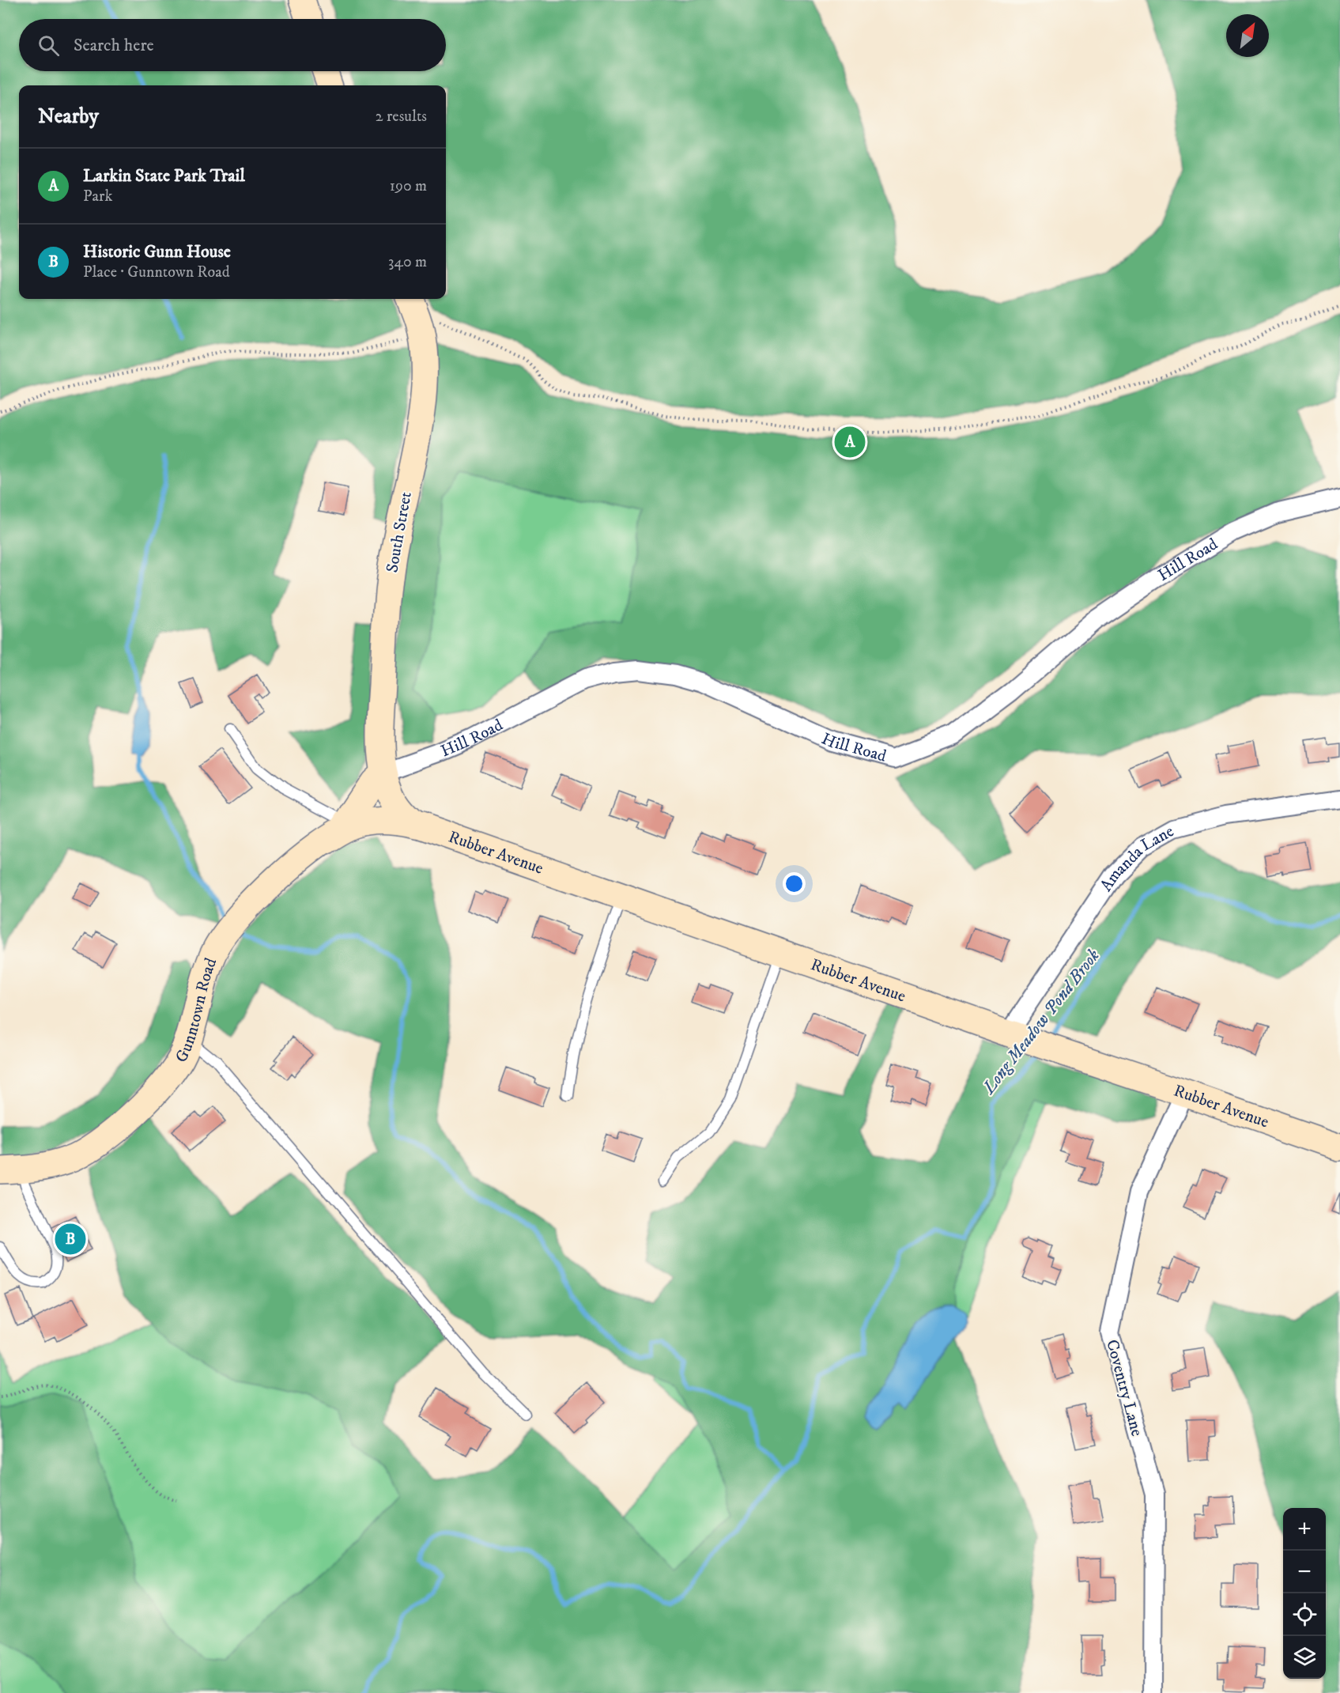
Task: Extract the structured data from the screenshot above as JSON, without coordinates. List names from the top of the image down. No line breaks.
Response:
{"streets":{"street":["South Street","Hill Road","Rubber Avenue","Amanda Lane","Gunntown Road","Coventry Lane"]},"crossings":[["South Street","Hill Road"],["South Street","Rubber Avenue"],["Rubber Avenue","Amanda Lane"],["Rubber Avenue","Gunntown Road"],["Rubber Avenue","Coventry Lane"]],"water":["Long Meadow Pond Brook"],"north":"top right","page":{"search":"Search here","heading":["Nearby","2 results"],"list":[{"mark":"A","name":"Larkin State Park Trail","note":"Park","value":"190 m"},{"mark":"B","name":"Historic Gunn House","note":"Place · Gunntown Road","value":"340 m"}],"pins":["A","B"],"map_buttons":["+","−"]}}
